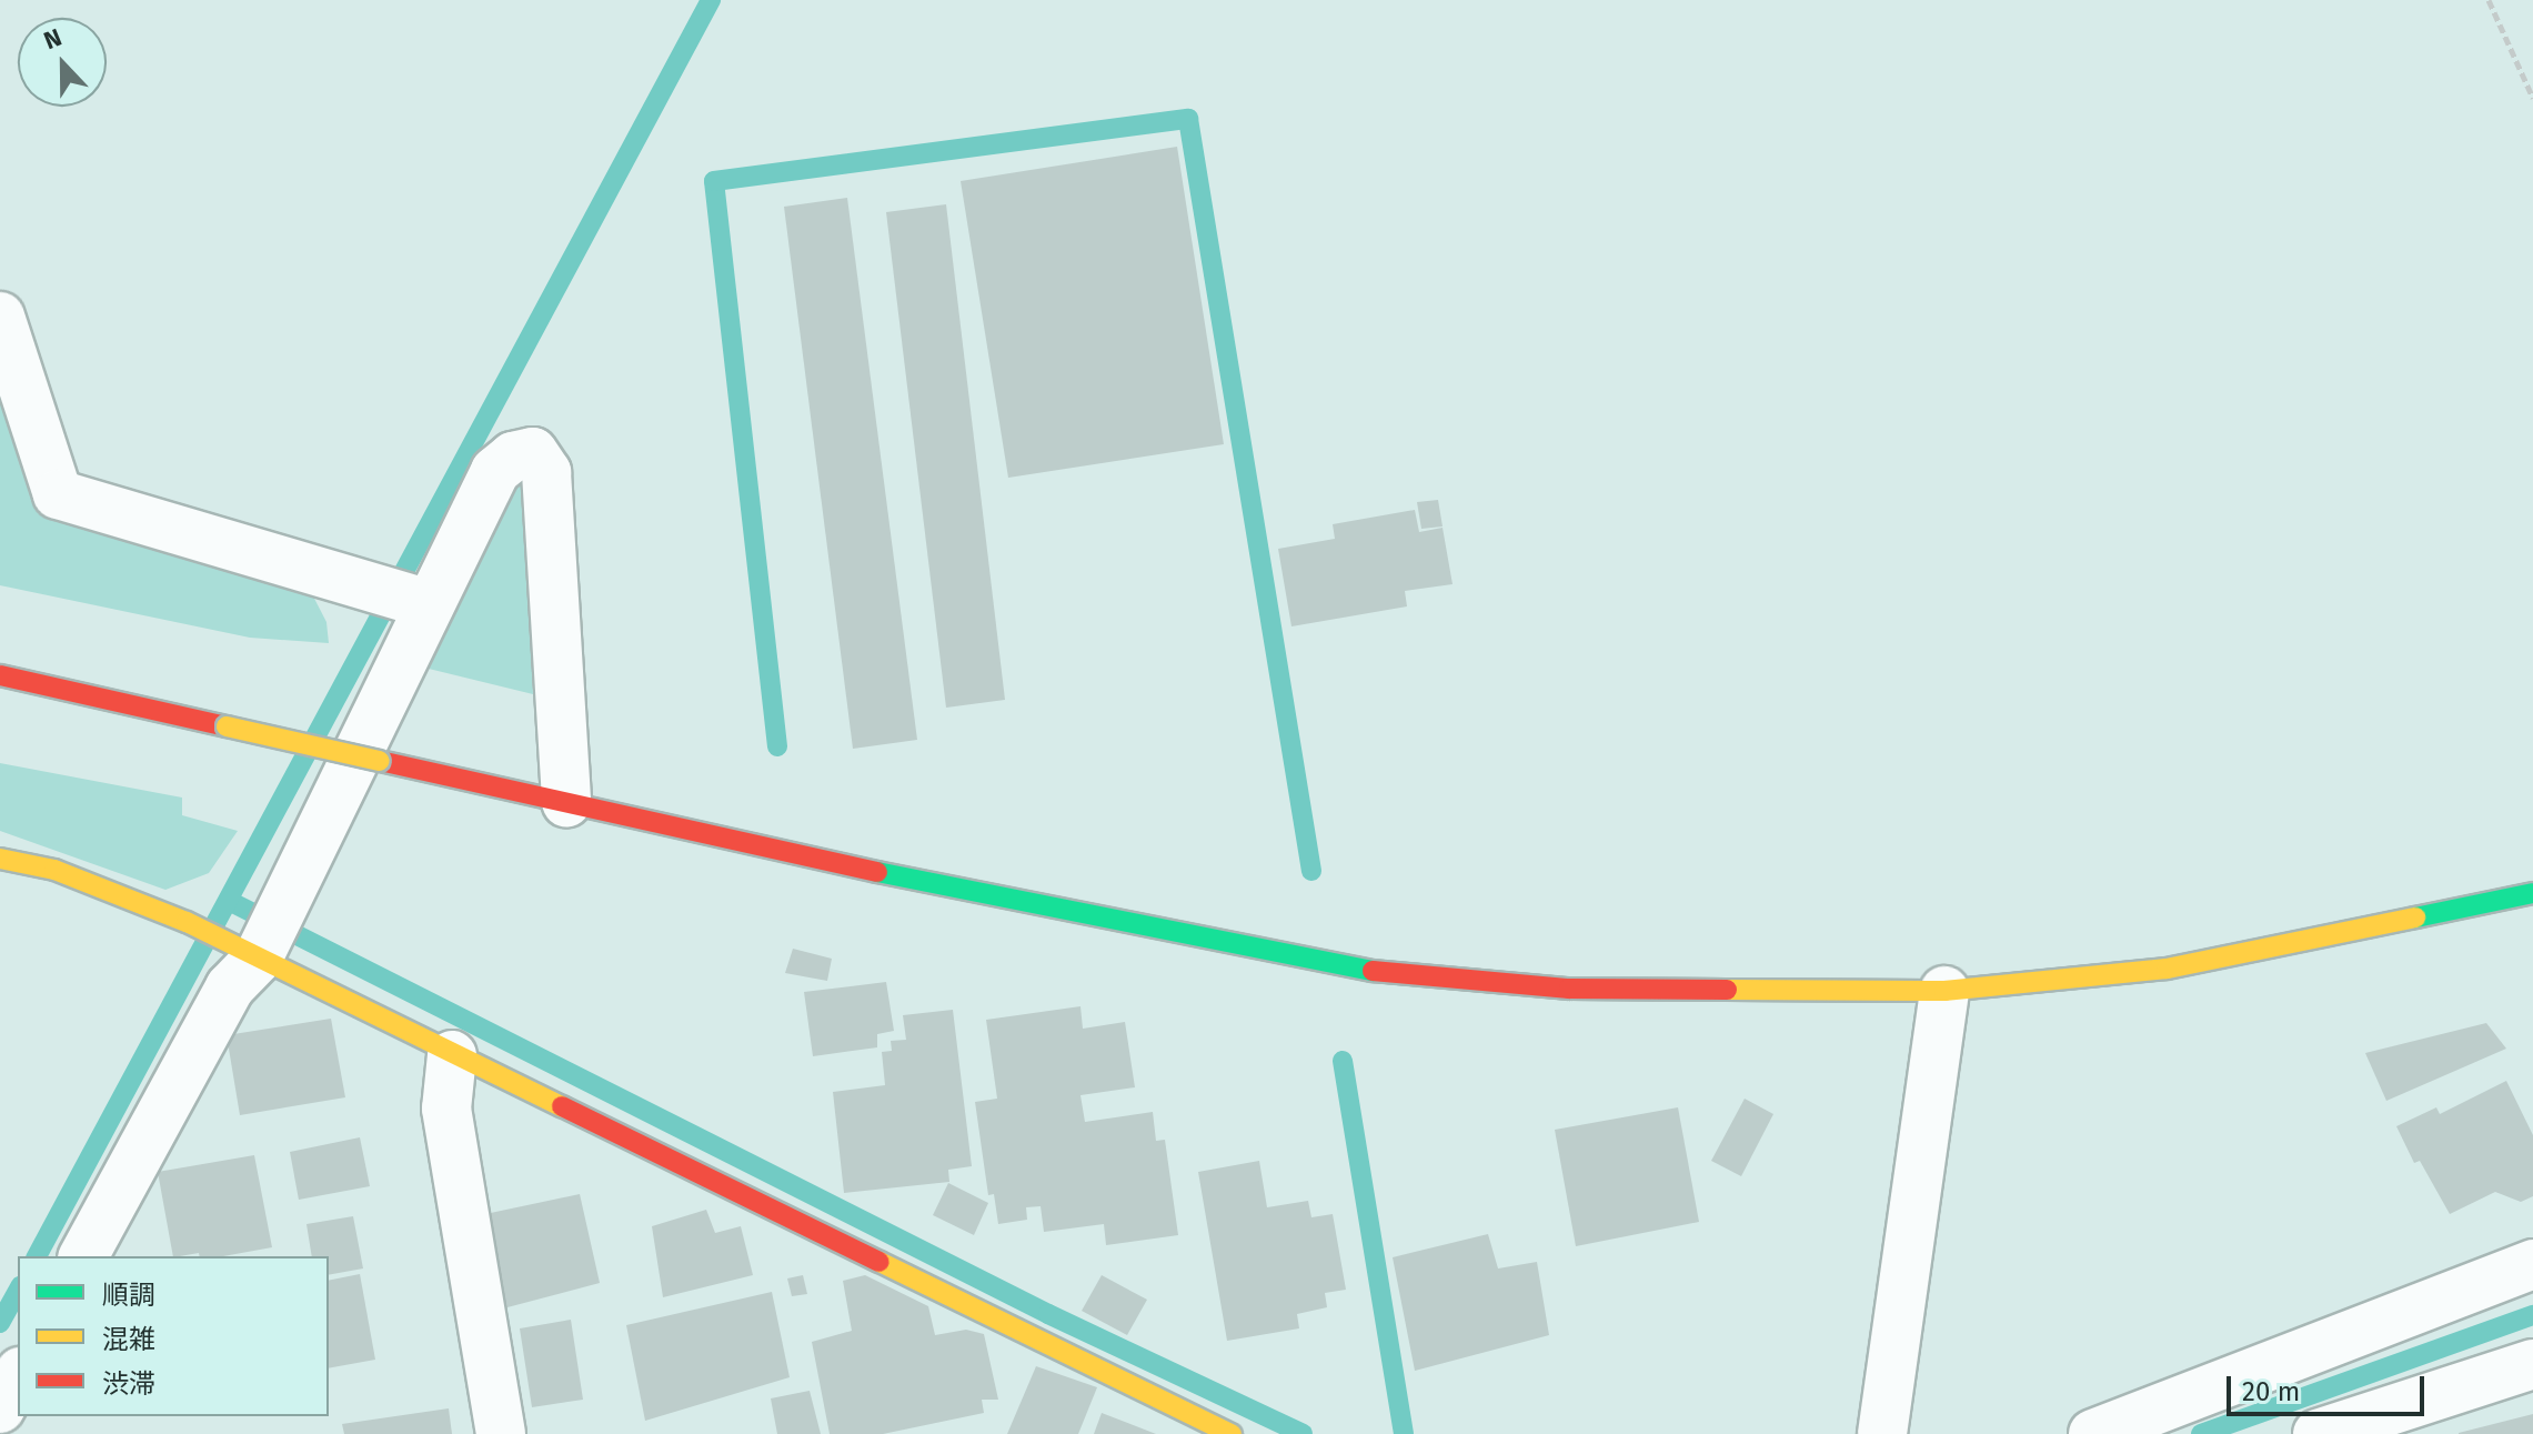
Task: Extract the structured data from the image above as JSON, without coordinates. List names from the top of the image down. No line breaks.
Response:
{"legend":["順調","混雑","渋滞"],"scale_bar":"20 m","north":"top"}
